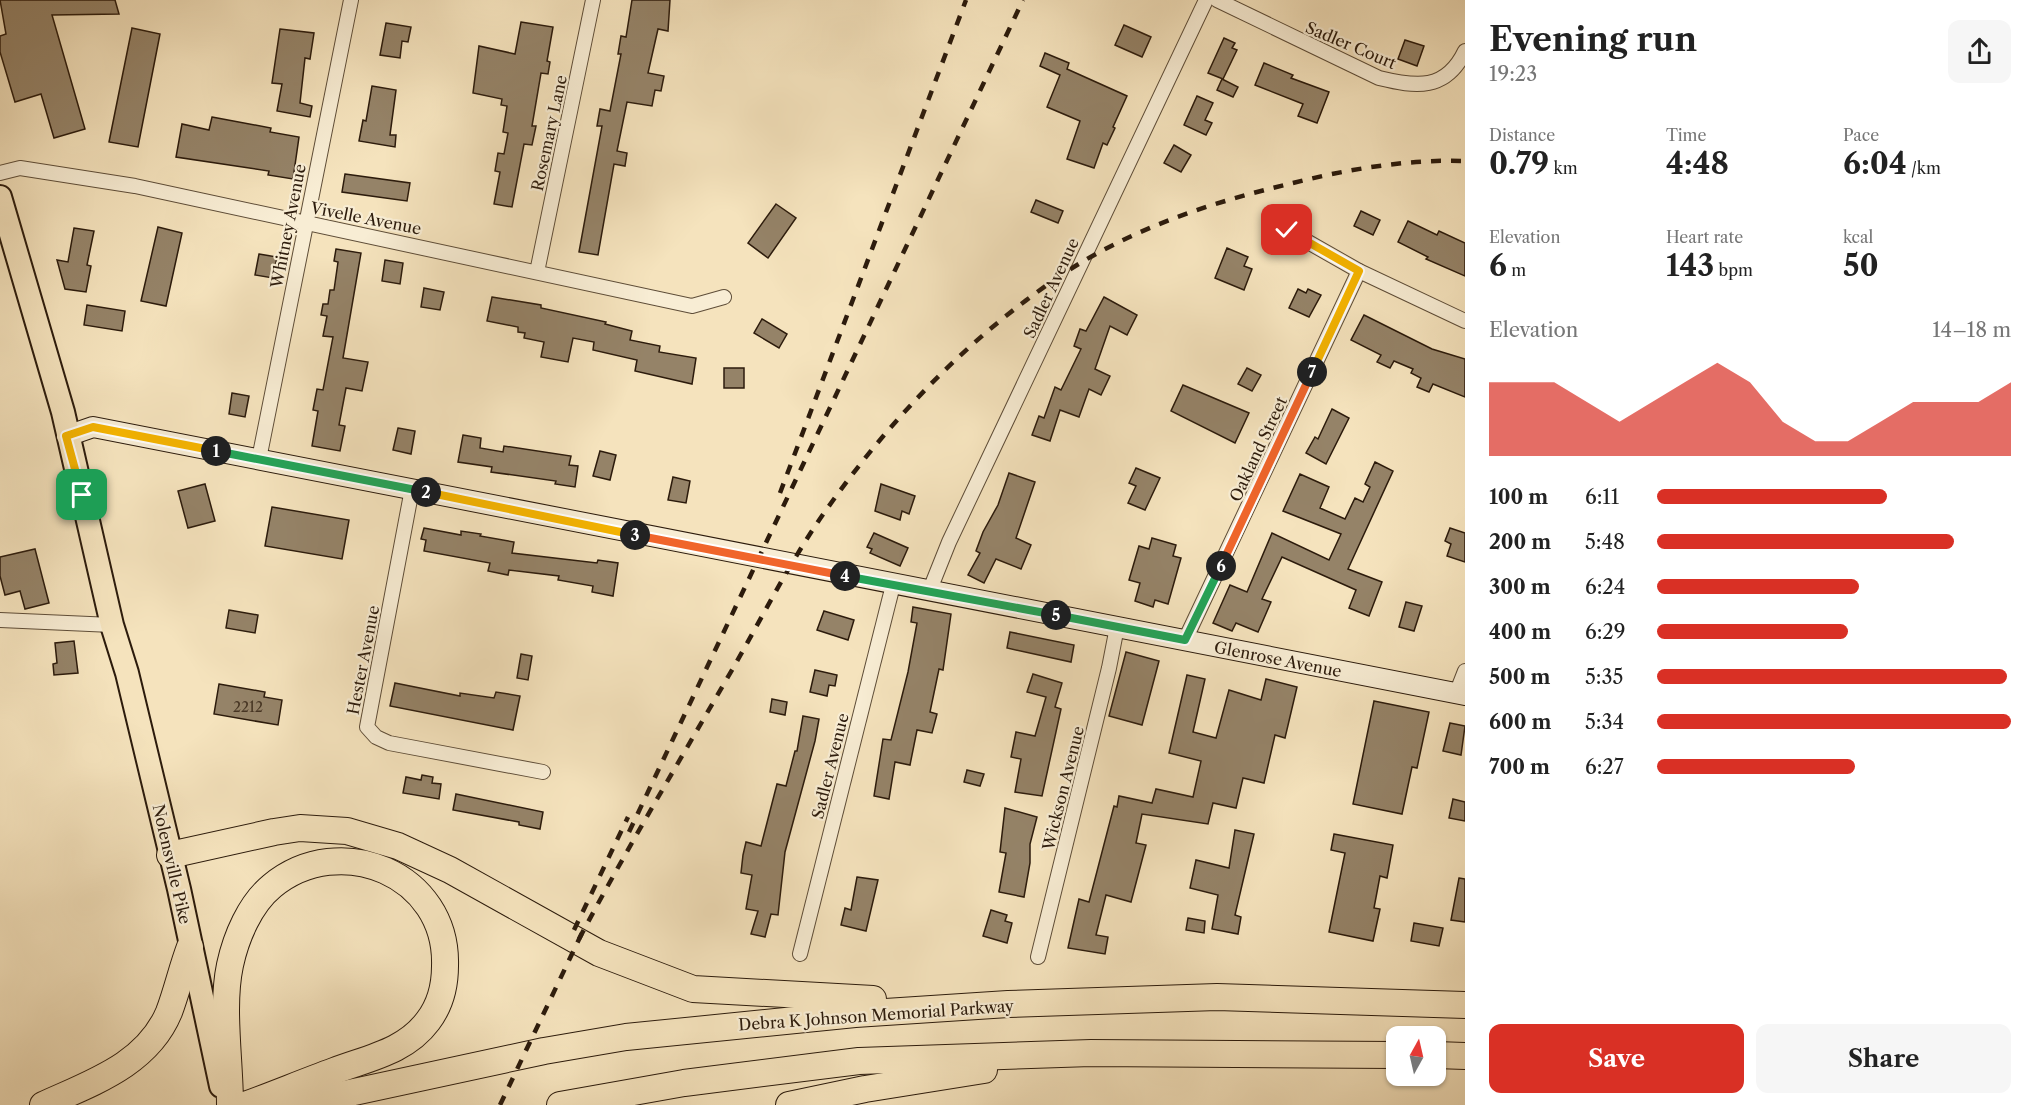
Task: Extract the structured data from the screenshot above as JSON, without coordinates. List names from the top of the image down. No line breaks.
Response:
{"streets":{"highway":["Debra K Johnson Memorial Parkway"],"main road":["Nolensville Pike"],"street":["Sadler Court","Rosemary Lane","Vivelle Avenue","Whitney Avenue","Sadler Avenue","Oakland Street","Glenrose Avenue","Hester Avenue","Wickson Avenue"]},"crossings":[["Rosemary Lane","Vivelle Avenue"],["Vivelle Avenue","Whitney Avenue"],["Whitney Avenue","Glenrose Avenue"],["Sadler Avenue","Glenrose Avenue"],["Oakland Street","Glenrose Avenue"],["Glenrose Avenue","Hester Avenue"],["Glenrose Avenue","Wickson Avenue"],["Glenrose Avenue","Nolensville Pike"]],"house_numbers":["2212"],"north":"top","page":{"heading":["Evening run","19:23"],"stats":[["Distance","0.79 km"],["Time","4:48"],["Pace","6:04 /km"],["Elevation","6 m"],["Heart rate","143 bpm"],["kcal","50"]],"chart":["Elevation","14–18 m"],"pins":["7","1","2","3","6","4","5"],"list":[{"name":"100 m","note":"6:11"},{"name":"200 m","note":"5:48"},{"name":"300 m","note":"6:24"},{"name":"400 m","note":"6:29"},{"name":"500 m","note":"5:35"},{"name":"600 m","note":"5:34"},{"name":"700 m","note":"6:27"}],"buttons":["Save","Share"]}}
